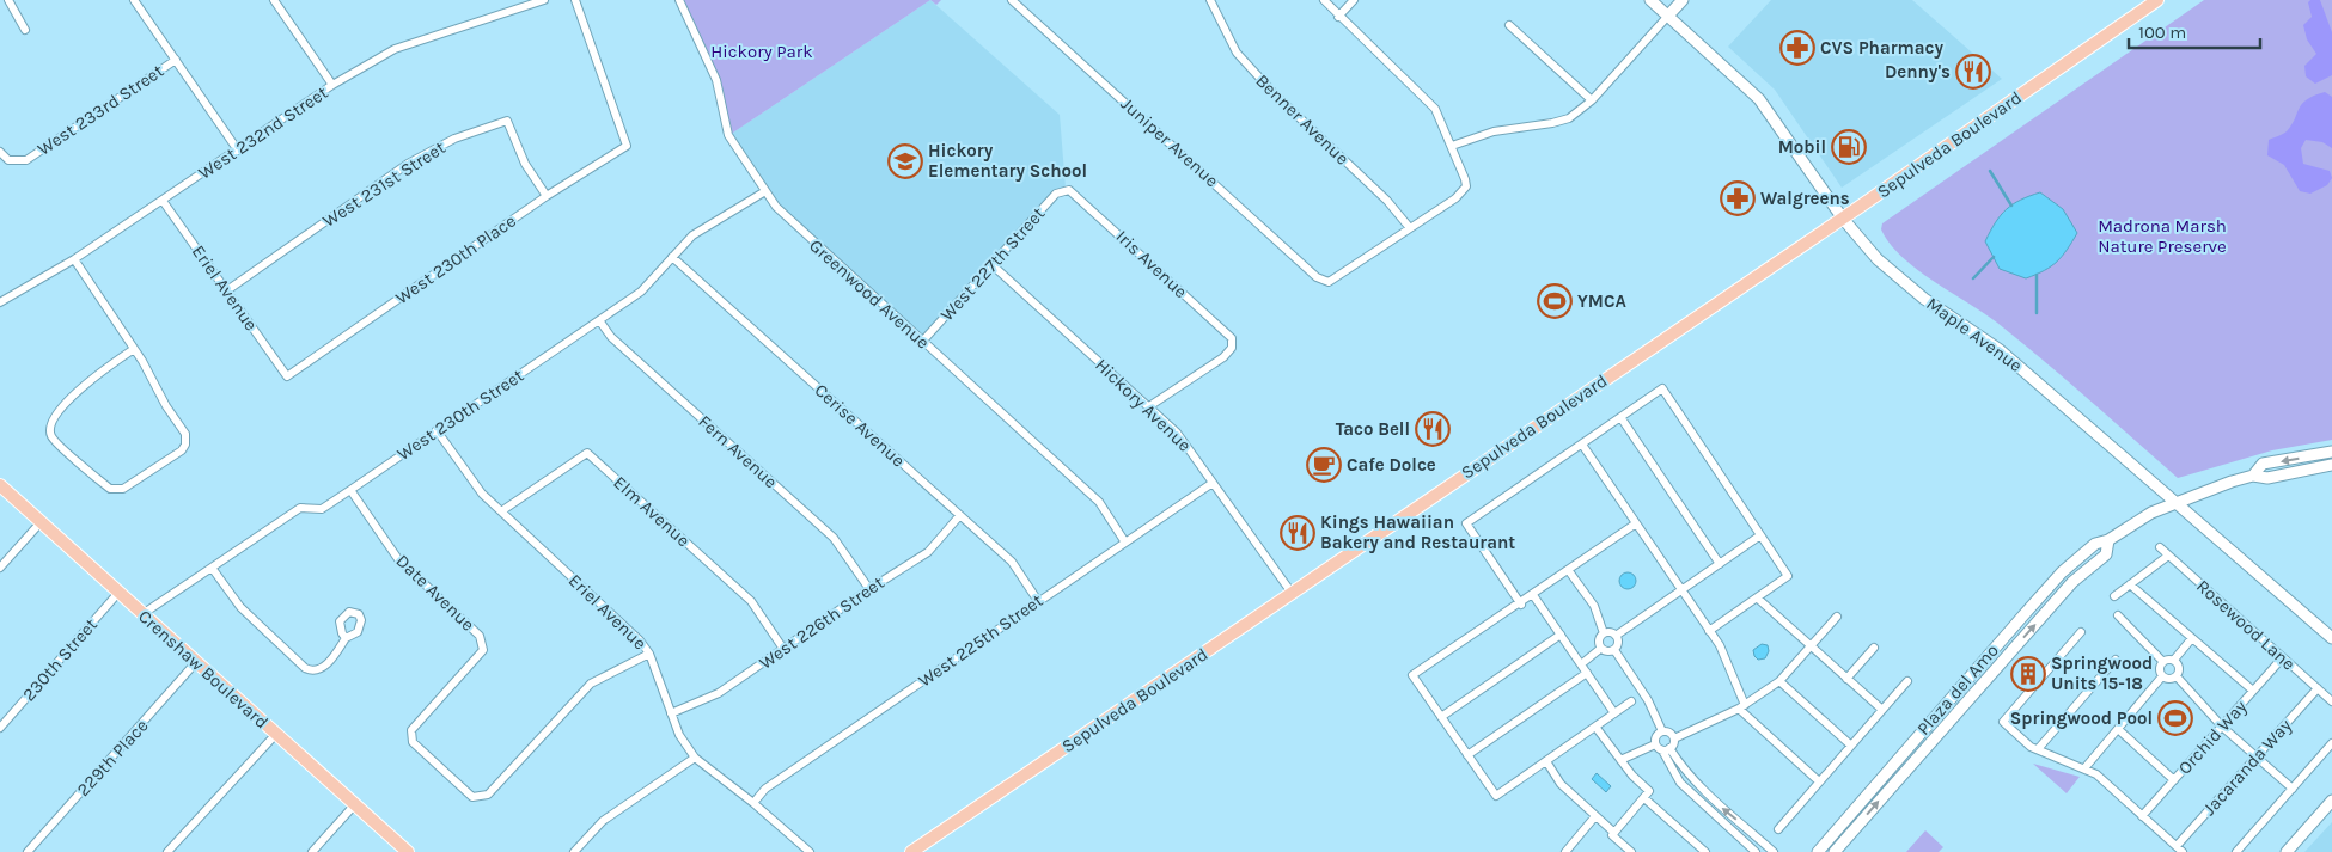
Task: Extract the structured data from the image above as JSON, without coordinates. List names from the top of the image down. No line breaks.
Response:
{"streets":{"main road":["Sepulveda Boulevard","Maple Avenue","Crenshaw Boulevard","Plaza del Amo"],"street":["West 233rd Street","Benner Avenue","West 232nd Street","Juniper Avenue","West 231st Street","West 230th Place","West 227th Street","Iris Avenue","Eriel Avenue","Greenwood Avenue","Hickory Avenue","West 230th Street","Cerise Avenue","Fern Avenue","Elm Avenue","Date Avenue","West 226th Street","Rosewood Lane","West 225th Street","230th Street","Orchid Way","229th Place","Jacaranda Way"]},"crossings":[["Benner Avenue","Juniper Avenue"],["West 232nd Street","Eriel Avenue"],["Sepulveda Boulevard","Maple Avenue"],["Sepulveda Boulevard","Hickory Avenue"],["West 231st Street","West 230th Place"],["West 231st Street","Eriel Avenue"],["West 230th Place","Eriel Avenue"],["West 227th Street","Iris Avenue"],["West 227th Street","Greenwood Avenue"],["West 227th Street","Hickory Avenue"],["Iris Avenue","Hickory Avenue"],["Eriel Avenue","West 230th Street"],["Eriel Avenue","Elm Avenue"],["Eriel Avenue","Date Avenue"],["Eriel Avenue","West 226th Street"],["Eriel Avenue","West 225th Street"],["Greenwood Avenue","West 230th Street"],["Greenwood Avenue","West 225th Street"],["Maple Avenue","Plaza del Amo"],["Hickory Avenue","West 225th Street"],["West 230th Street","Cerise Avenue"],["West 230th Street","Fern Avenue"],["West 230th Street","Date Avenue"],["West 230th Street","Crenshaw Boulevard"],["Cerise Avenue","West 226th Street"],["Cerise Avenue","West 225th Street"],["Fern Avenue","West 226th Street"],["Elm Avenue","West 226th Street"],["Rosewood Lane","Orchid Way"],["Rosewood Lane","Jacaranda Way"],["230th Street","Crenshaw Boulevard"],["Crenshaw Boulevard","229th Place"]],"parks":["Hickory Park","Madrona Marsh Nature Preserve"],"places":{"pharmacy":["CVS Pharmacy","Walgreens"],"restaurant":["Denny's","Taco Bell","Kings Hawaiian Bakery and Restaurant"],"fuel station":["Mobil"],"school or university":["Hickory Elementary School"],"sports":["YMCA","Springwood Pool"],"cafe":["Cafe Dolce"],"building":["Springwood Units 15-18"]},"scale_bar":"100 m"}
